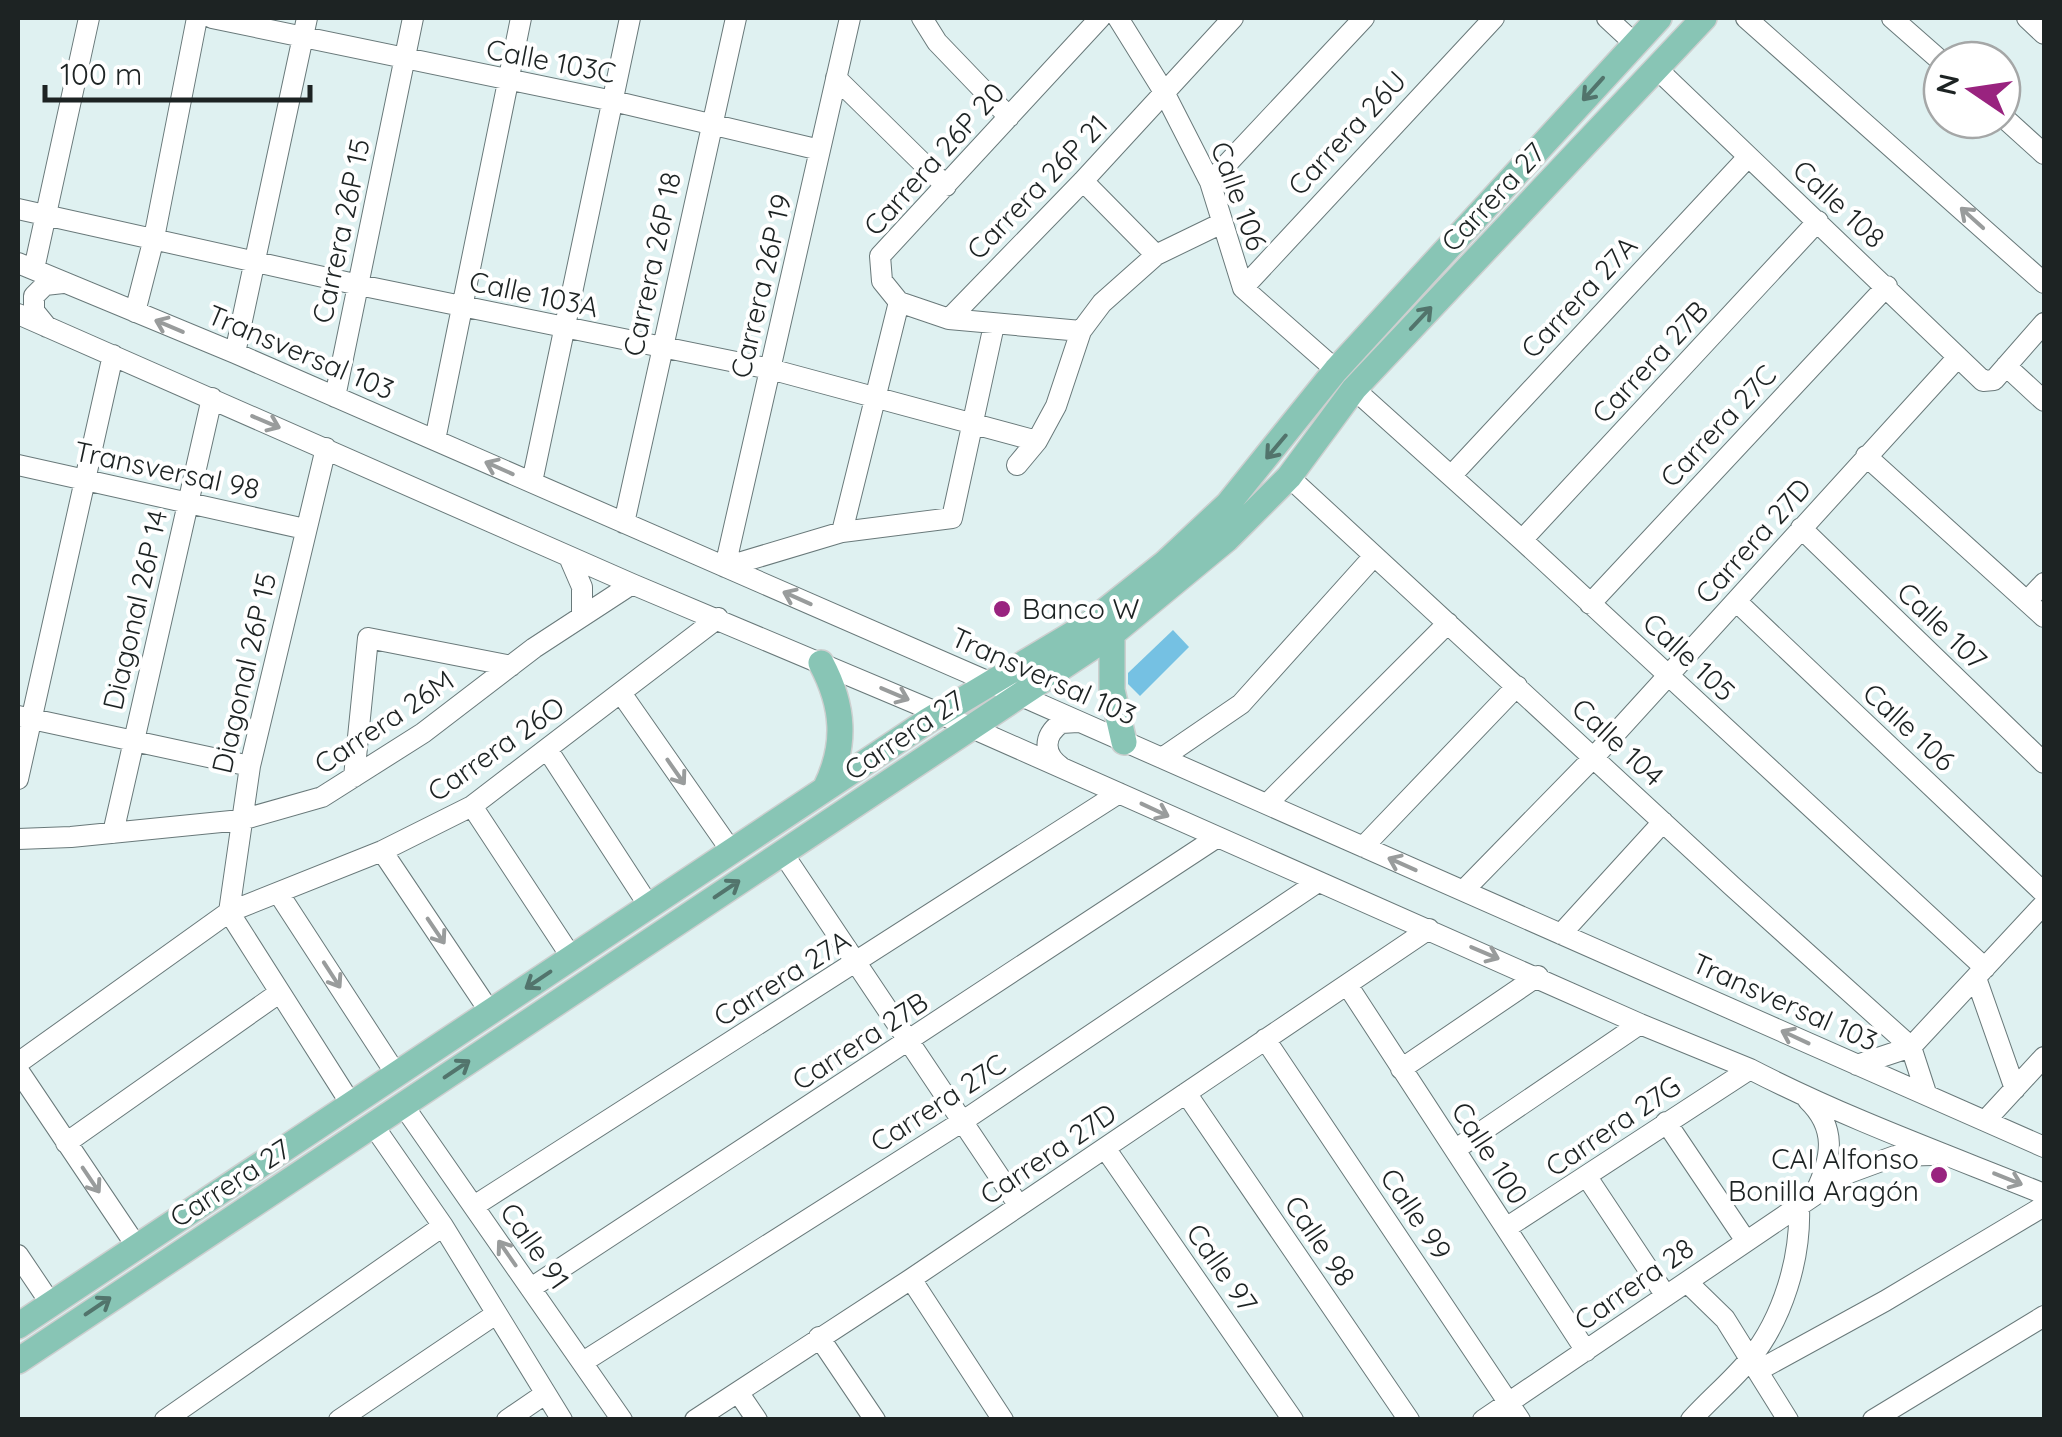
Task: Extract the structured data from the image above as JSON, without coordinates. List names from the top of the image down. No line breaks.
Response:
{"streets":{"main road":["Carrera 27"],"street":["Calle 103C","Carrera 26U","Carrera 26P 20","Carrera 26P 21","Calle 106","Calle 108","Carrera 26P 15","Carrera 26P 18","Carrera 26P 19","Calle 103A","Carrera 27A","Transversal 103","Carrera 27B","Carrera 27C","Transversal 98","Carrera 27D","Diagonal 26P 14","Calle 107","Calle 105","Diagonal 26P 15","Carrera 26M","Calle 104","Carrera 26O","Carrera 27G","Calle 100","Calle 99","Calle 98","Calle 91","Calle 97","Carrera 28"]},"crossings":[["Calle 103C","Carrera 26P 15"],["Calle 103C","Carrera 26P 18"],["Calle 103C","Carrera 26P 19"],["Carrera 26U","Calle 106"],["Carrera 26P 21","Calle 106"],["Calle 106","Carrera 27"],["Calle 106","Carrera 27D"],["Carrera 27","Calle 108"],["Carrera 27","Transversal 103"],["Carrera 27","Calle 105"],["Carrera 27","Calle 104"],["Carrera 27","Carrera 26O"],["Carrera 27","Calle 91"],["Calle 108","Carrera 27A"],["Calle 108","Carrera 27B"],["Calle 108","Carrera 27C"],["Calle 108","Carrera 27D"],["Carrera 26P 15","Calle 103A"],["Carrera 26P 15","Transversal 103"],["Carrera 26P 18","Calle 103A"],["Carrera 26P 18","Transversal 103"],["Carrera 26P 19","Calle 103A"],["Carrera 26P 19","Transversal 103"],["Carrera 27A","Calle 105"],["Carrera 27A","Calle 91"],["Transversal 103","Carrera 27D"],["Carrera 27B","Calle 105"],["Carrera 27B","Calle 91"],["Carrera 27C","Calle 105"],["Carrera 27C","Calle 91"],["Transversal 98","Diagonal 26P 14"],["Transversal 98","Diagonal 26P 15"],["Carrera 27D","Calle 107"],["Carrera 27D","Calle 105"],["Carrera 27D","Calle 104"],["Carrera 27D","Calle 100"],["Carrera 27D","Calle 99"],["Carrera 27D","Calle 98"],["Carrera 27D","Calle 97"],["Diagonal 26P 14","Carrera 26M"],["Diagonal 26P 15","Carrera 26M"],["Diagonal 26P 15","Carrera 26O"],["Carrera 27G","Calle 100"],["Calle 100","Carrera 28"],["Calle 99","Carrera 28"]],"places":["Banco W","CAI Alfonso Bonilla Aragón"],"scale_bar":"100 m","north":"left"}
